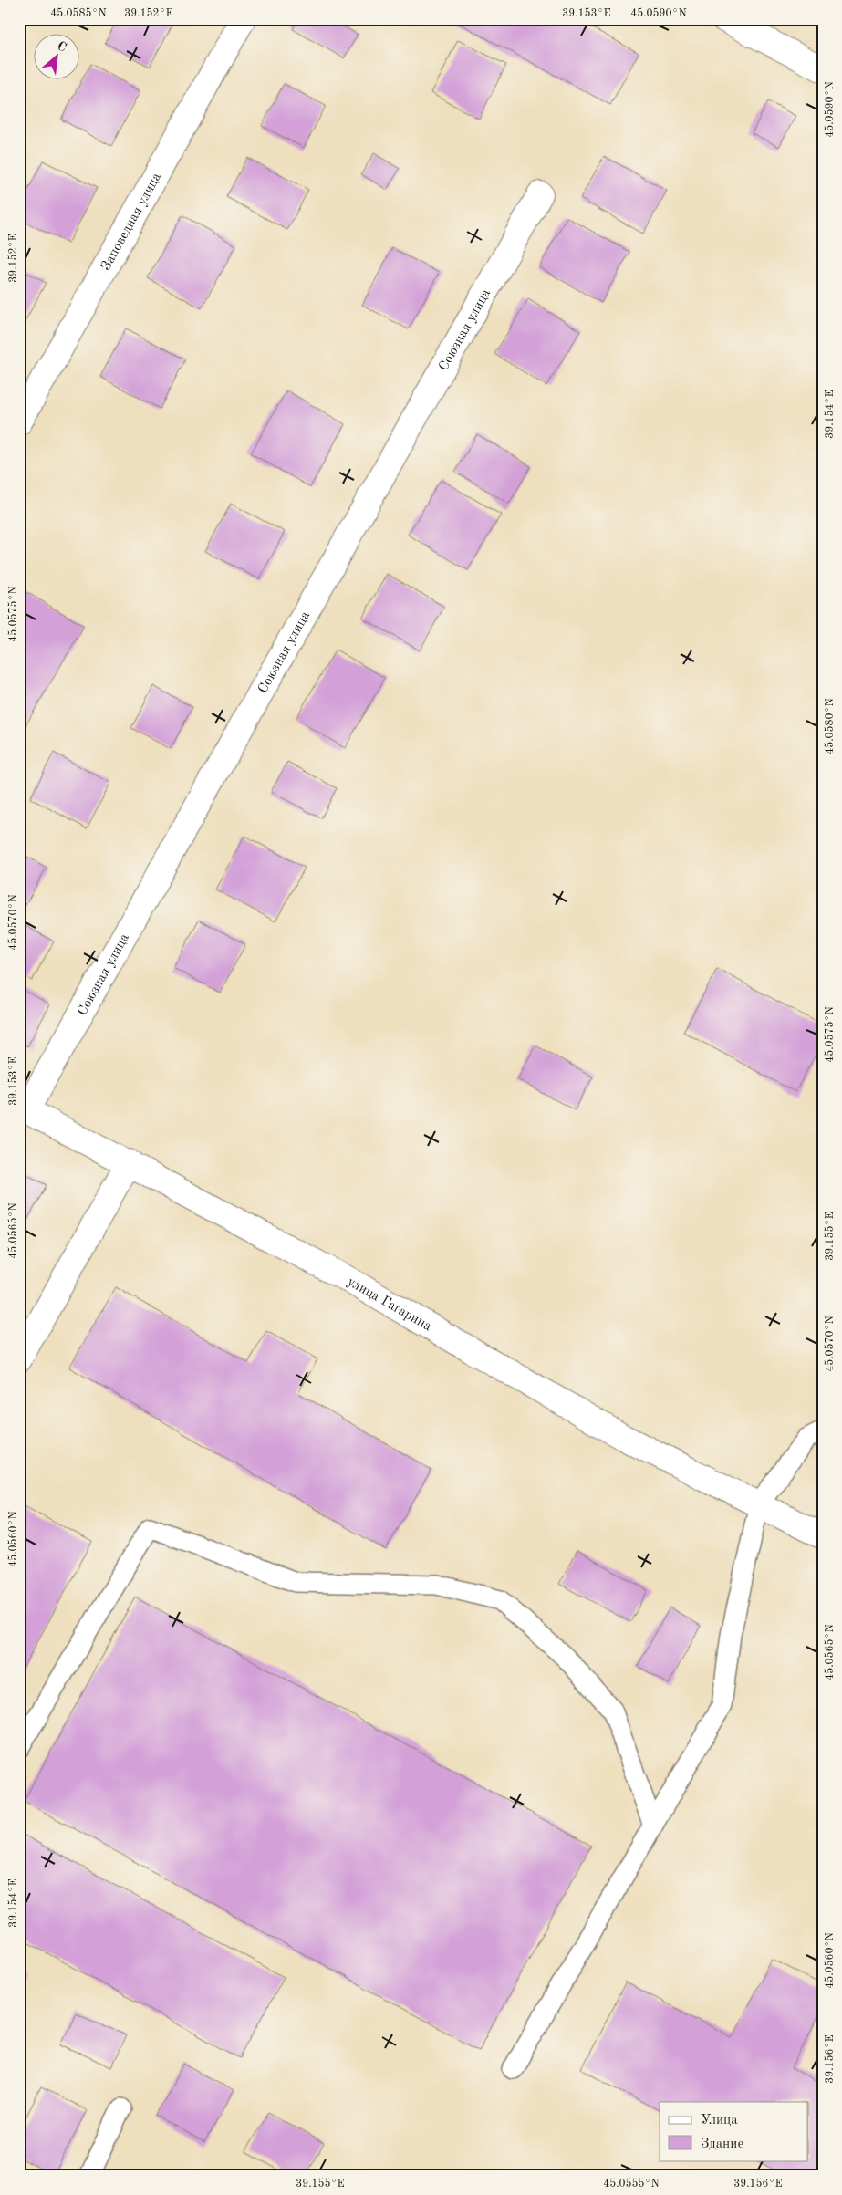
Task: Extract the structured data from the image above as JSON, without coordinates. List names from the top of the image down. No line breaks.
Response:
{"streets":{"street":["Заповедная улица","Союзная улица","улица Гагарина"]},"crossings":[["Союзная улица","улица Гагарина"]],"legend":["Улица","Здание"],"north":"top right","coordinates":["45.0585°N","39.152°E","39.153°E","45.0590°N","39.154°E","45.0575°N","45.0580°N","45.0570°N","45.0565°N","39.155°E","45.0560°N","39.156°E","45.0555°N"]}
